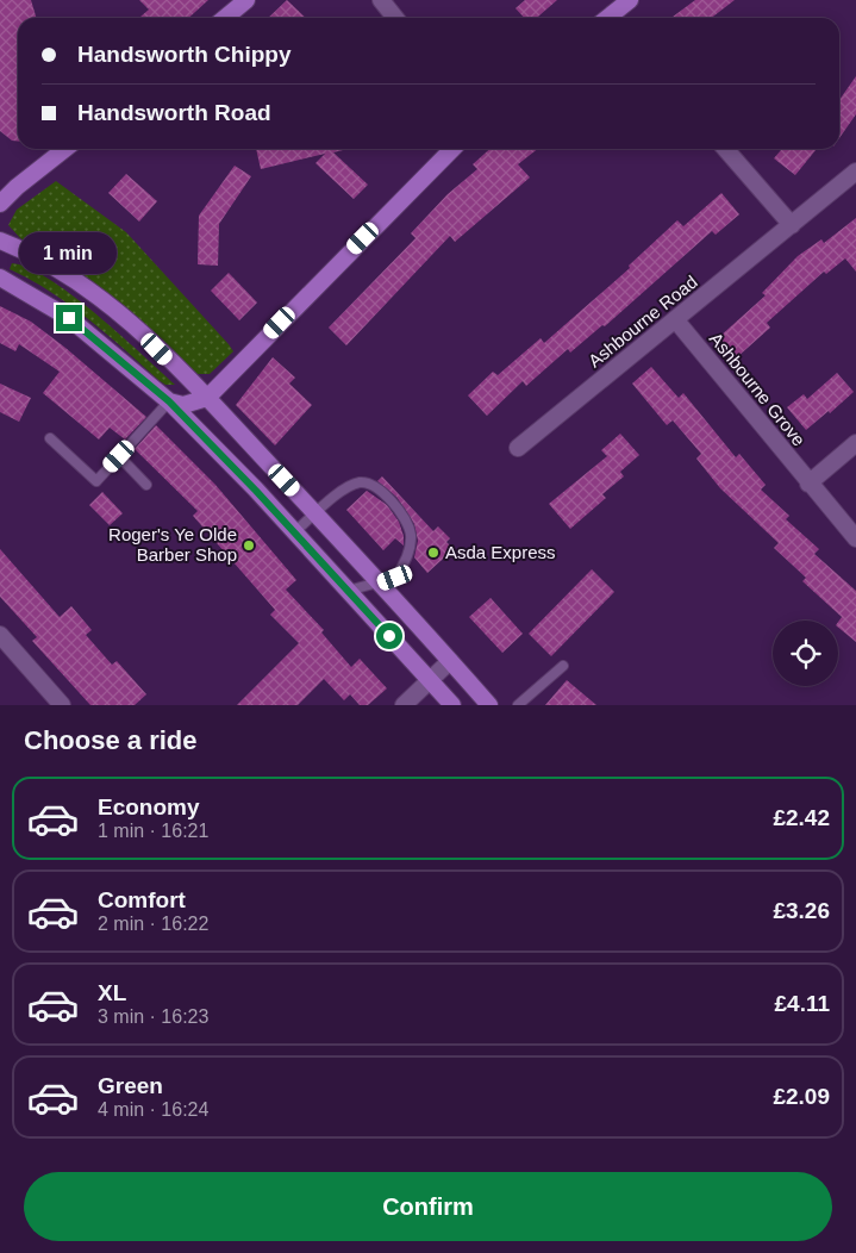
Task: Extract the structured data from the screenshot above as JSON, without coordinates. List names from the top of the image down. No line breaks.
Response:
{"streets":{"street":["Ashbourne Road","Ashbourne Grove"]},"crossings":[["Ashbourne Road","Ashbourne Grove"]],"places":["Roger's Ye Olde Barber Shop","Asda Express"],"page":{"banner":["Handsworth Chippy","Handsworth Road"],"bubble":"1 min","heading":"Choose a ride","list":[{"name":"Economy","note":"1 min · 16:21","value":"£2.42"},{"name":"Comfort","note":"2 min · 16:22","value":"£3.26"},{"name":"XL","note":"3 min · 16:23","value":"£4.11"},{"name":"Green","note":"4 min · 16:24","value":"£2.09"}],"buttons":"Confirm"}}
